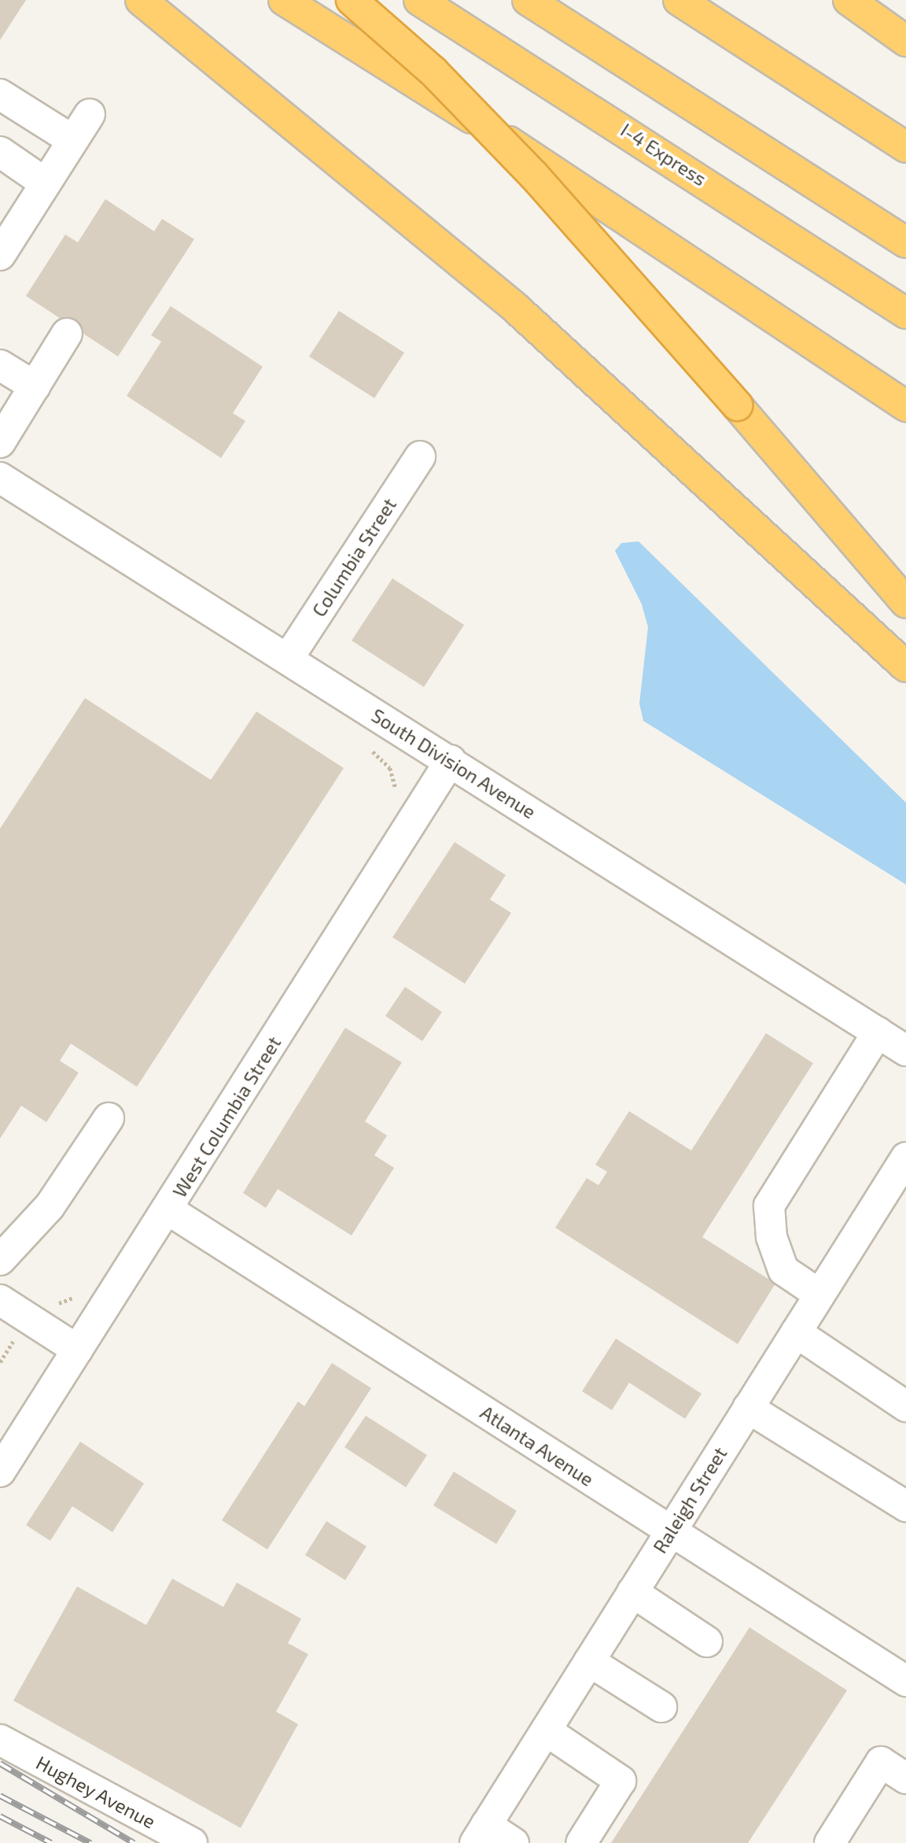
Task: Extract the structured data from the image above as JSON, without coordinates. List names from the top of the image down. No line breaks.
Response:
{"streets":{"highway":["I-4 Express"],"street":["Columbia Street","South Division Avenue","West Columbia Street","Atlanta Avenue","Raleigh Street","Hughey Avenue"]},"crossings":[["Columbia Street","South Division Avenue"],["South Division Avenue","West Columbia Street"],["West Columbia Street","Atlanta Avenue"],["Atlanta Avenue","Raleigh Street"]]}
